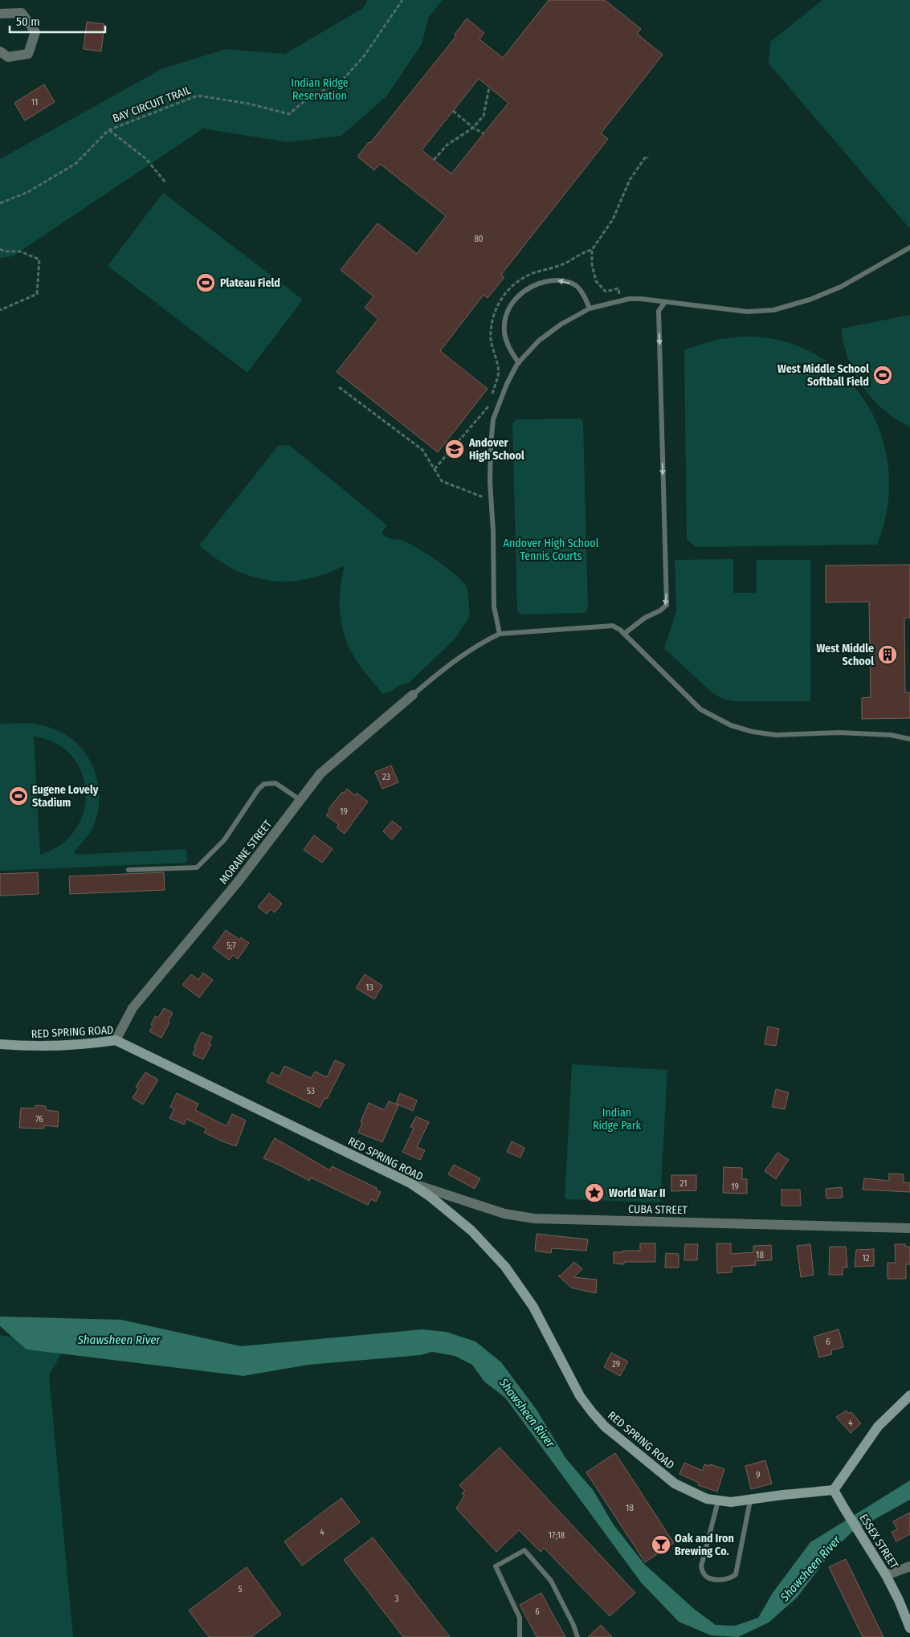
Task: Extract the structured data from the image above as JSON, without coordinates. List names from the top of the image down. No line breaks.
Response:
{"streets":{"main road":["RED SPRING ROAD","ESSEX STREET"],"street":["MORAINE STREET","CUBA STREET"],"path":["BAY CIRCUIT TRAIL"]},"crossings":[["MORAINE STREET","RED SPRING ROAD"],["RED SPRING ROAD","CUBA STREET"],["RED SPRING ROAD","ESSEX STREET"]],"water":["Shawsheen River"],"parks":["Indian Ridge Reservation","Andover High School Tennis Courts","Indian Ridge Park"],"places":{"sports":["Plateau Field","West Middle School Softball Field","Eugene Lovely Stadium"],"school or university":["Andover High School"],"building":["West Middle School"],"place":["World War II"],"bar":["Oak and Iron Brewing Co."]},"house_numbers":["11","80","23","19","5;7","13","53","76","21","19","18","12","6","29","4","9","18","4","17;18","5","3","6"],"scale_bar":"50 m"}
